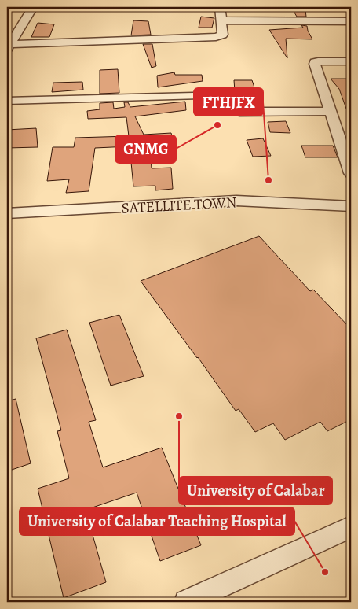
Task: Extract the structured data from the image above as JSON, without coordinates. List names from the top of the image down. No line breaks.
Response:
{"streets":{"street":["SATELLITE TOWN"]},"places":["GNMG","FTHJFX","University of Calabar","University of Calabar Teaching Hospital"]}
